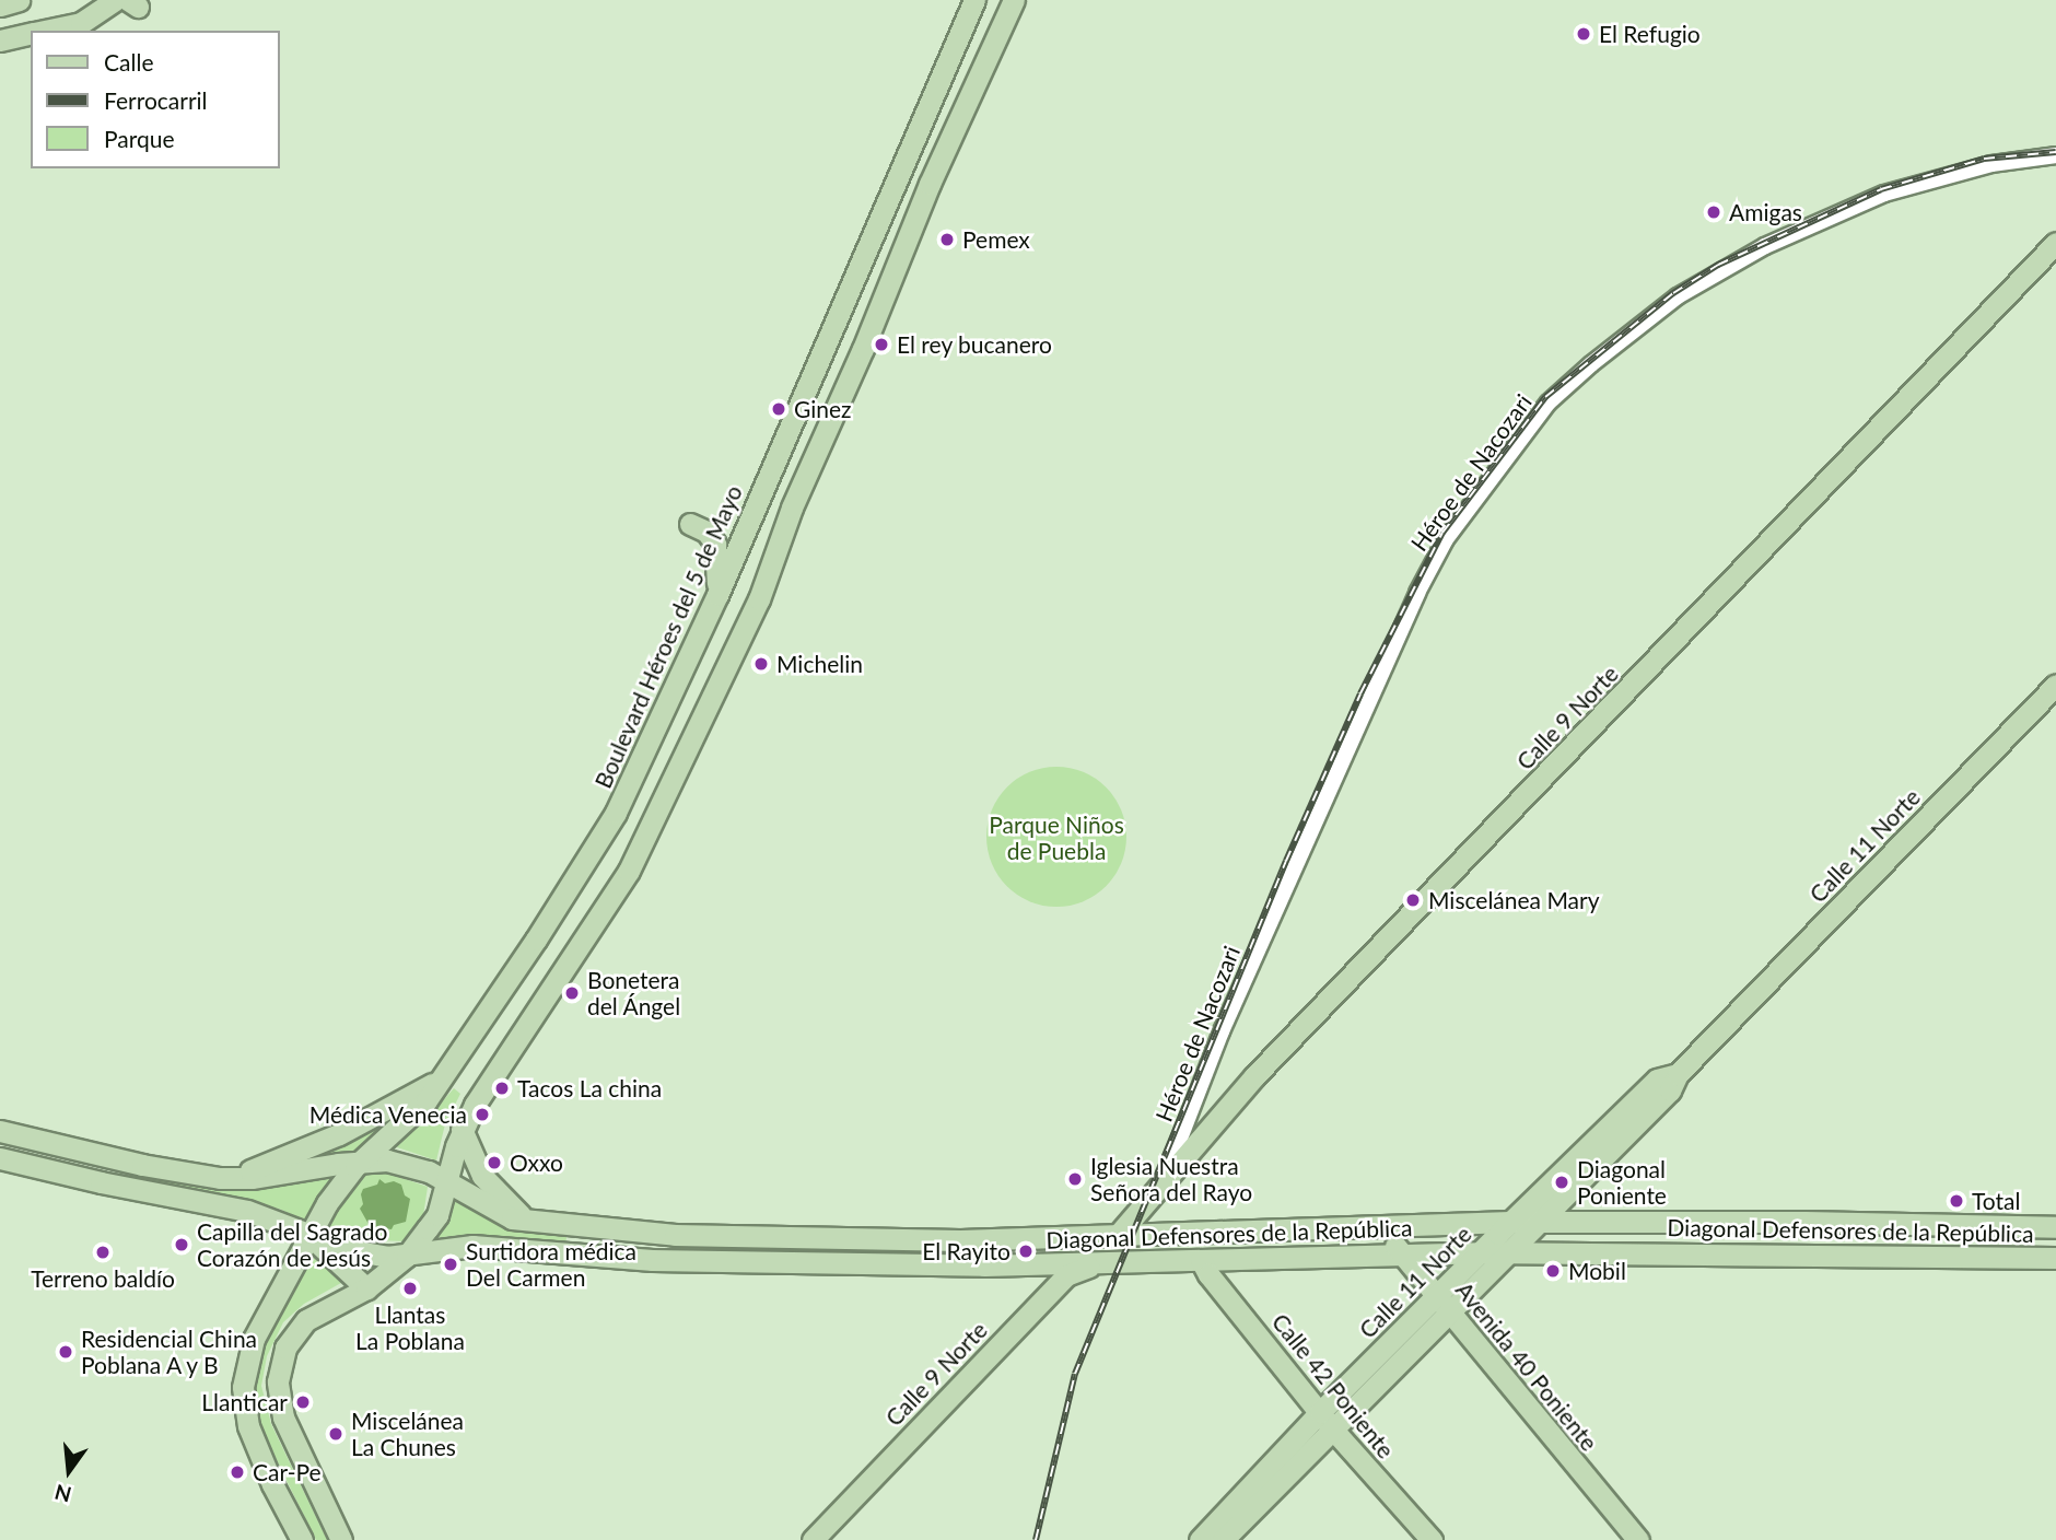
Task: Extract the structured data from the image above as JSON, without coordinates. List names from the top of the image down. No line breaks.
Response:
{"streets":{"main road":["Boulevard Héroes del 5 de Mayo","Calle 9 Norte","Calle 11 Norte","Diagonal Defensores de la República","Avenida 40 Poniente","Calle 42 Poniente"],"street":["Héroe de Nacozari"]},"crossings":[["Héroe de Nacozari","Calle 9 Norte"],["Boulevard Héroes del 5 de Mayo","Diagonal Defensores de la República"],["Calle 9 Norte","Diagonal Defensores de la República"],["Calle 11 Norte","Diagonal Defensores de la República"],["Calle 11 Norte","Avenida 40 Poniente"],["Calle 11 Norte","Calle 42 Poniente"],["Diagonal Defensores de la República","Avenida 40 Poniente"],["Diagonal Defensores de la República","Calle 42 Poniente"]],"parks":["Parque Niños de Puebla"],"places":["El Refugio","Amigas","Pemex","El rey bucanero","Ginez","Michelin","Miscelánea Mary","Bonetera del Ángel","Tacos La china","Médica Venecia","Oxxo","Iglesia Nuestra Señora del Rayo","Diagonal Poniente","Total","Capilla del Sagrado Corazón de Jesús","El Rayito","Terreno baldío","Surtidora médica Del Carmen","Mobil","Llantas La Poblana","Residencial China Poblana A y B","Llanticar","Miscelánea La Chunes","Car-Pe"],"legend":["Calle","Ferrocarril","Parque"],"north":"bottom"}
